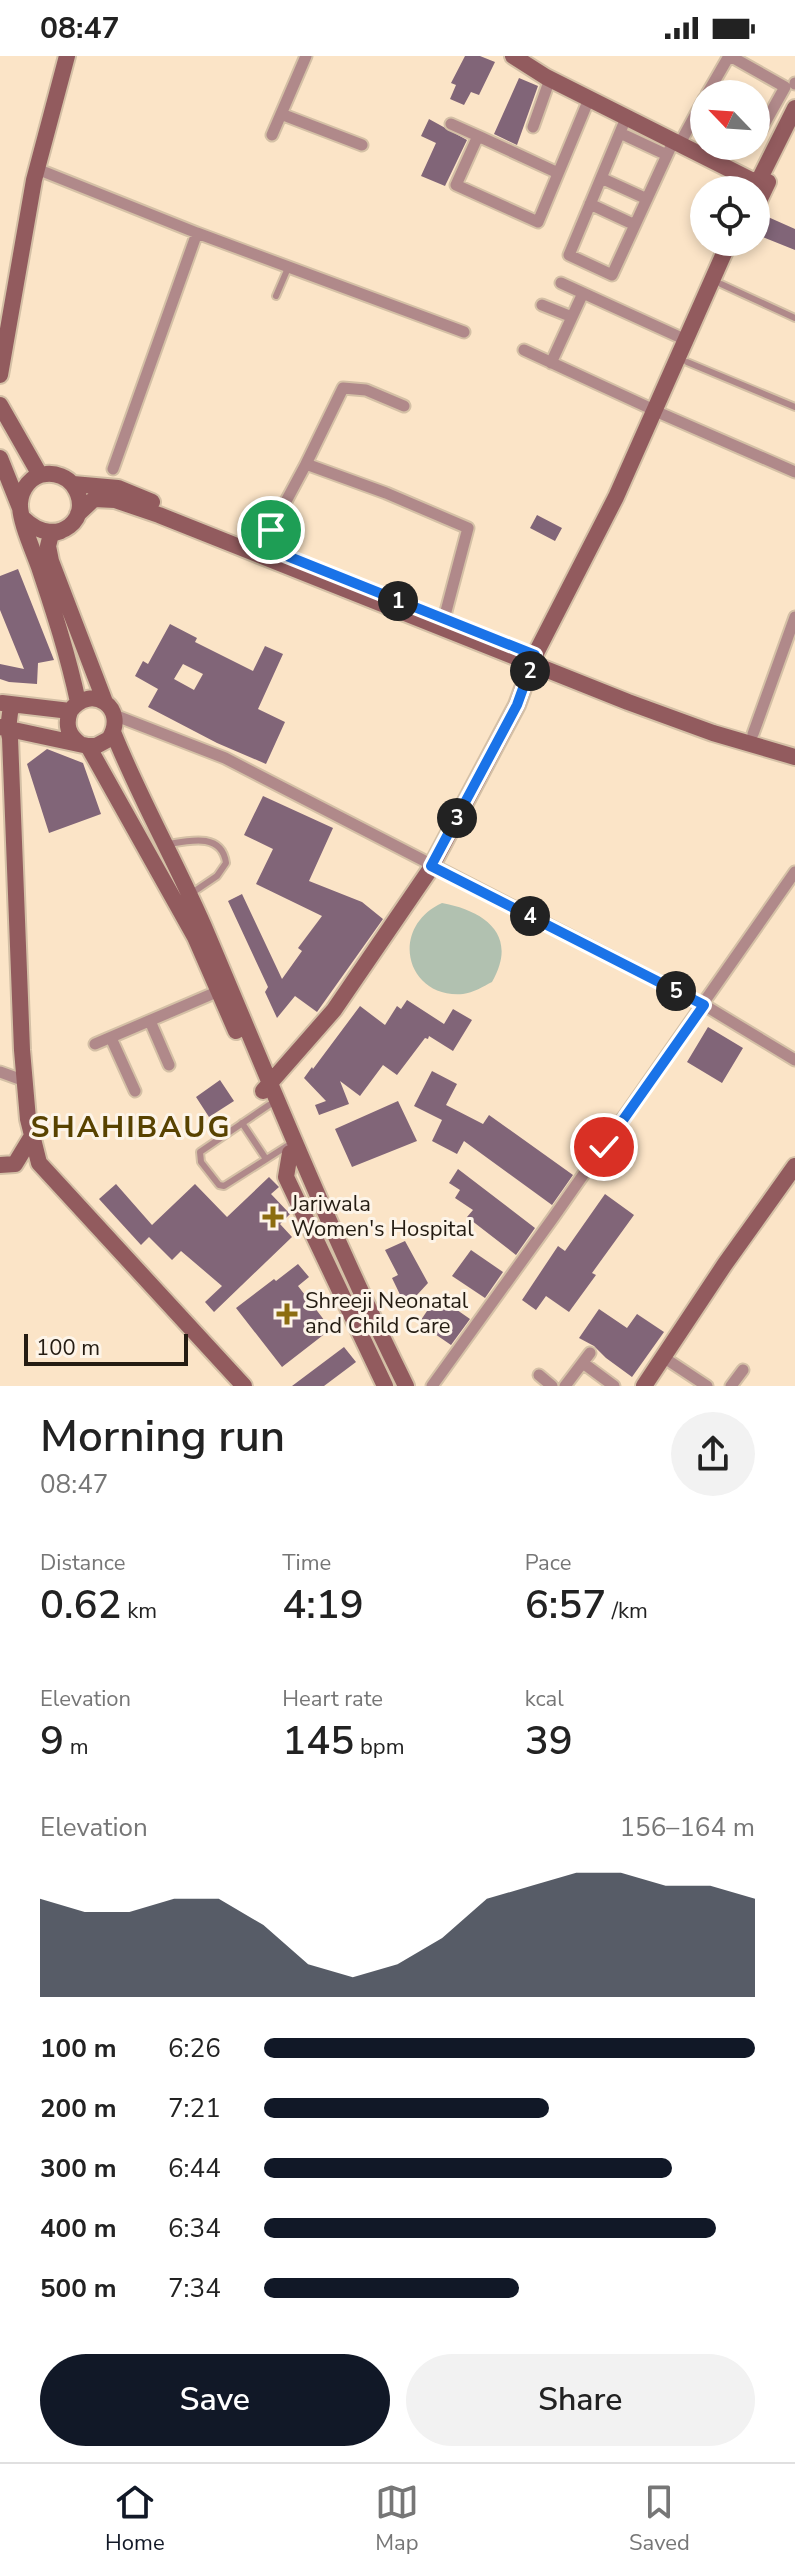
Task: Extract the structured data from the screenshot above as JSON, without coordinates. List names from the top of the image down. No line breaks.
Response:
{"districts":["SHAHIBAUG"],"places":{"health":["Jariwala Women's Hospital","Shreeji Neonatal and Child Care"]},"scale_bar":"100 m","north":"top left","page":{"status":"08:47","pins":["1","2","3","4","5"],"scale":"100 m","heading":["Morning run","08:47"],"stats":[["Distance","0.62 km"],["Time","4:19"],["Pace","6:57 /km"],["Elevation","9 m"],["Heart rate","145 bpm"],["kcal","39"]],"chart":["Elevation","156–164 m"],"list":[{"name":"100 m","note":"6:26"},{"name":"200 m","note":"7:21"},{"name":"300 m","note":"6:44"},{"name":"400 m","note":"6:34"},{"name":"500 m","note":"7:34"}],"buttons":["Save","Share"],"tabs":["Home","Map","Saved"]}}
